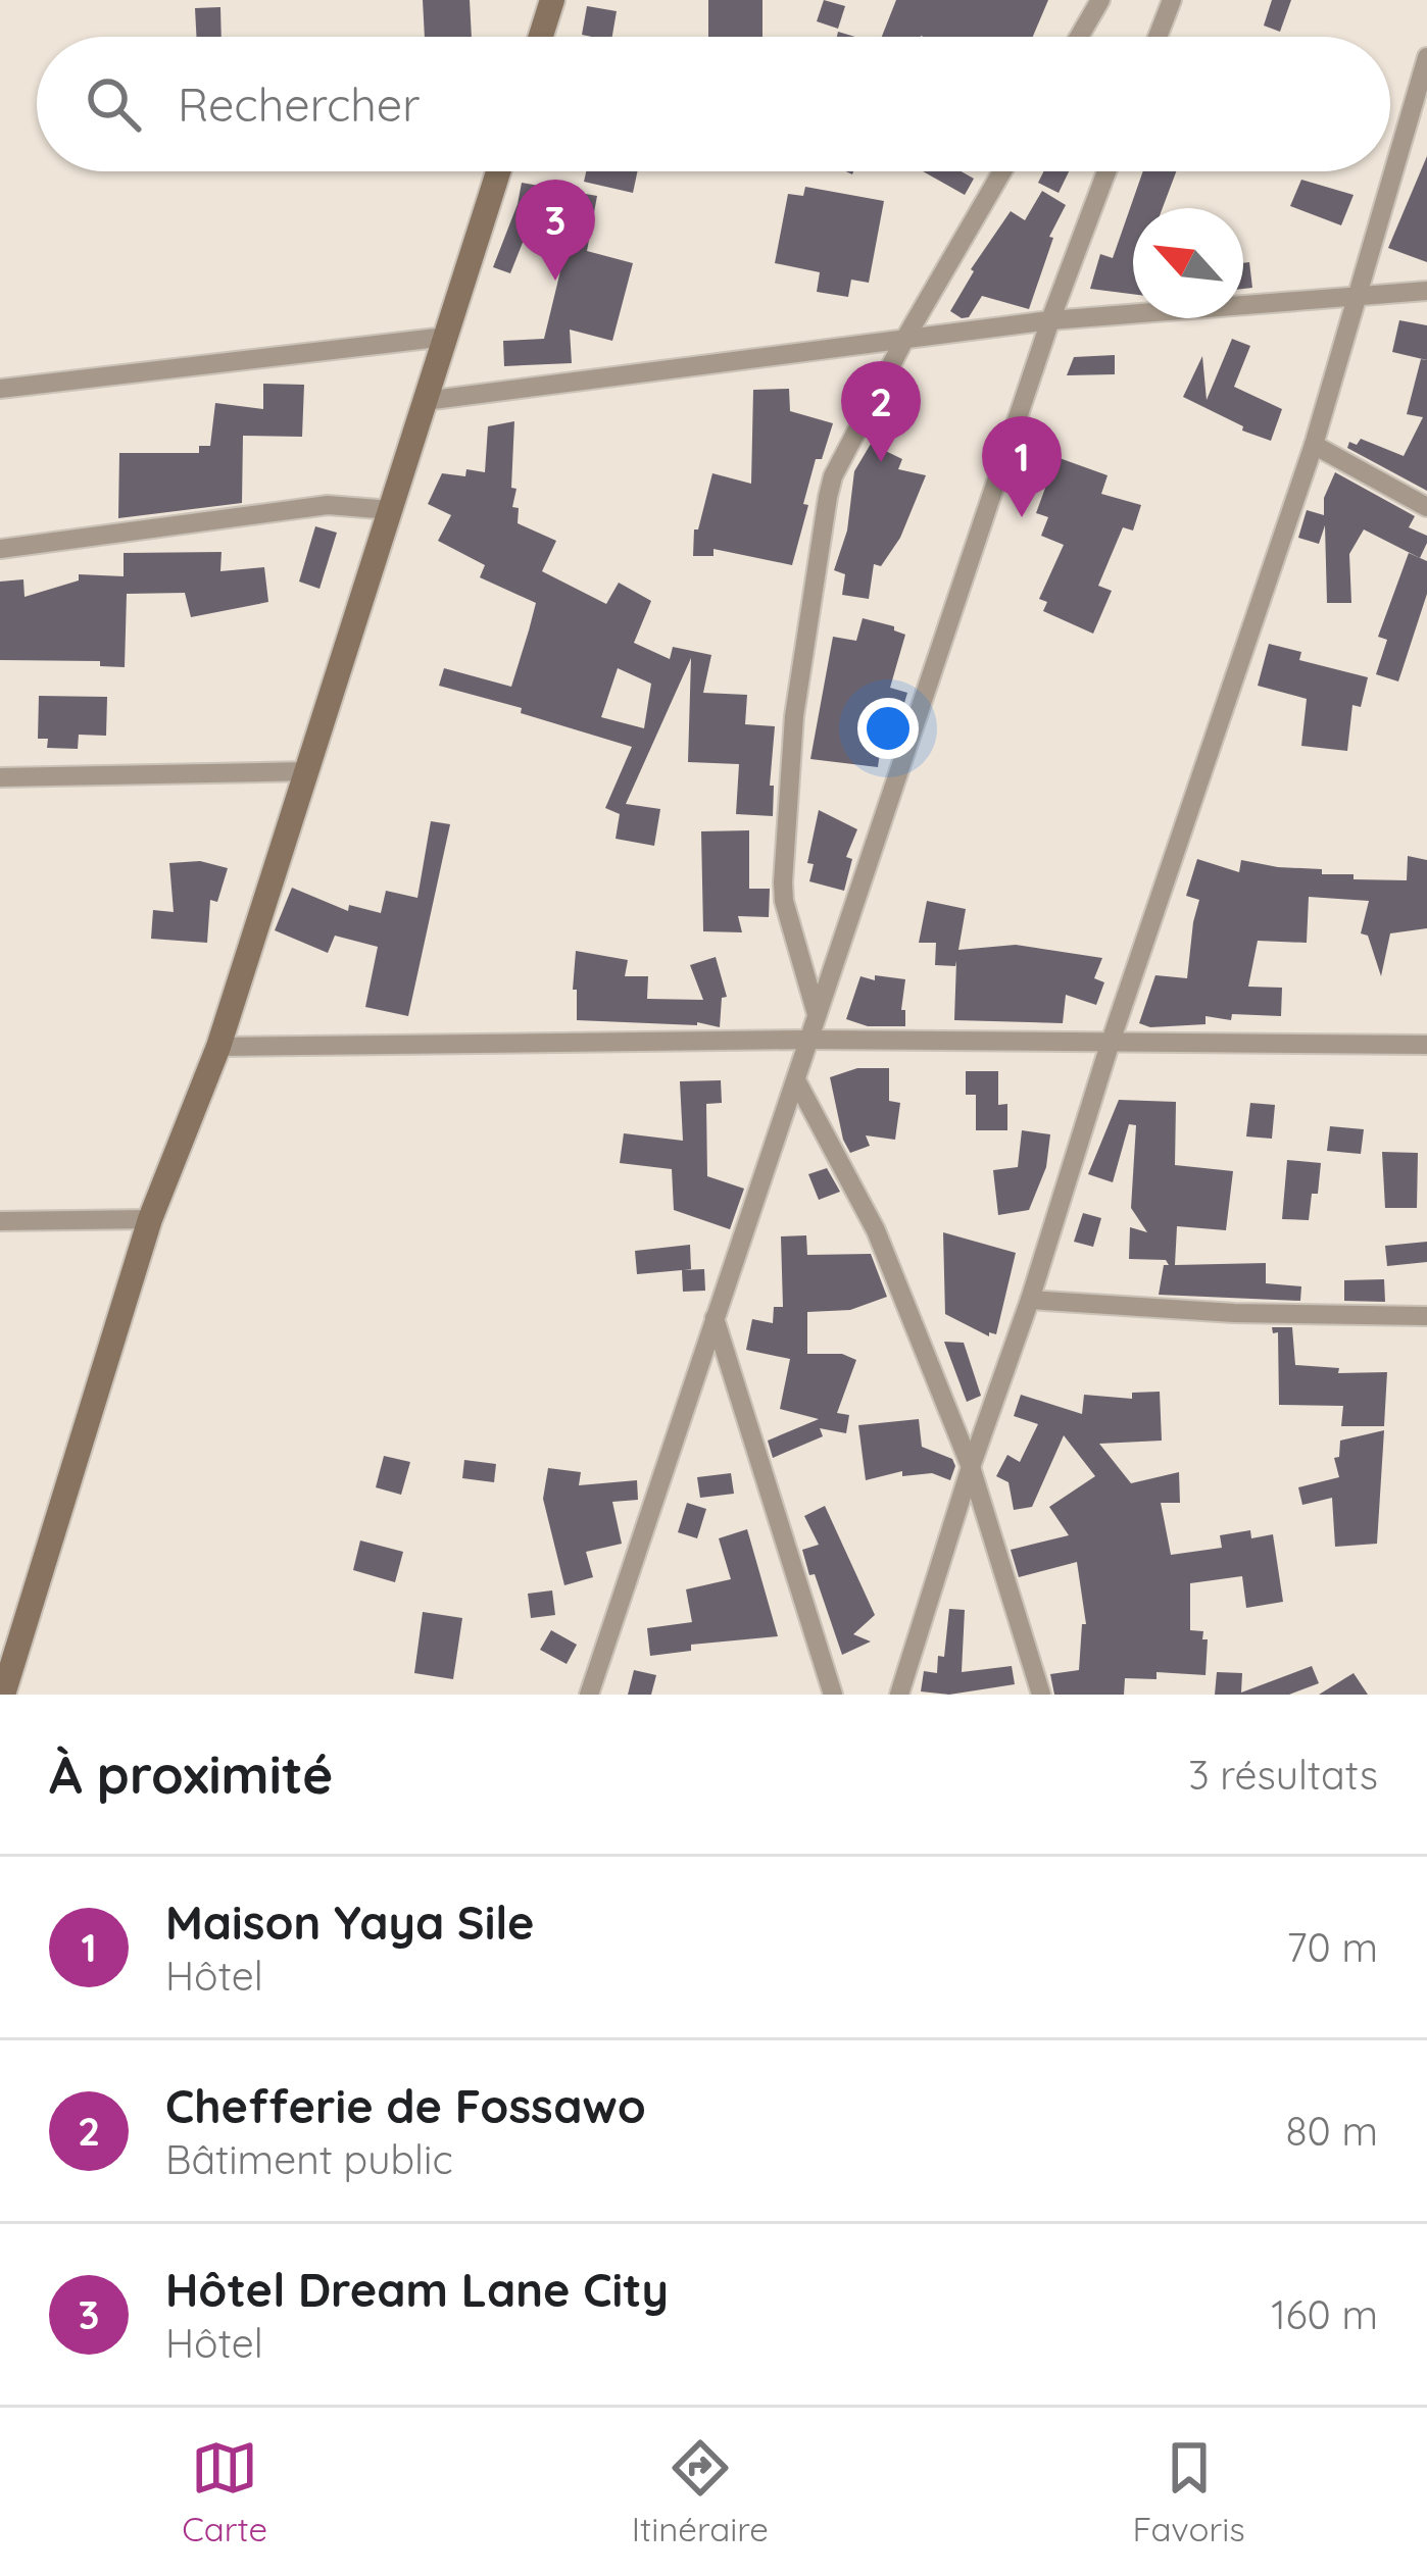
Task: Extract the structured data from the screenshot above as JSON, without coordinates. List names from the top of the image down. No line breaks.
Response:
{"north":"top left","page":{"search":"Rechercher","pins":["3","2","1"],"heading":["À proximité","3 résultats"],"list":[{"mark":"1","name":"Maison Yaya Sile","note":"Hôtel","value":"70 m"},{"mark":"2","name":"Chefferie de Fossawo","note":"Bâtiment public","value":"80 m"},{"mark":"3","name":"Hôtel Dream Lane City","note":"Hôtel","value":"160 m"}],"nav":["Carte","Itinéraire","Favoris"]}}
